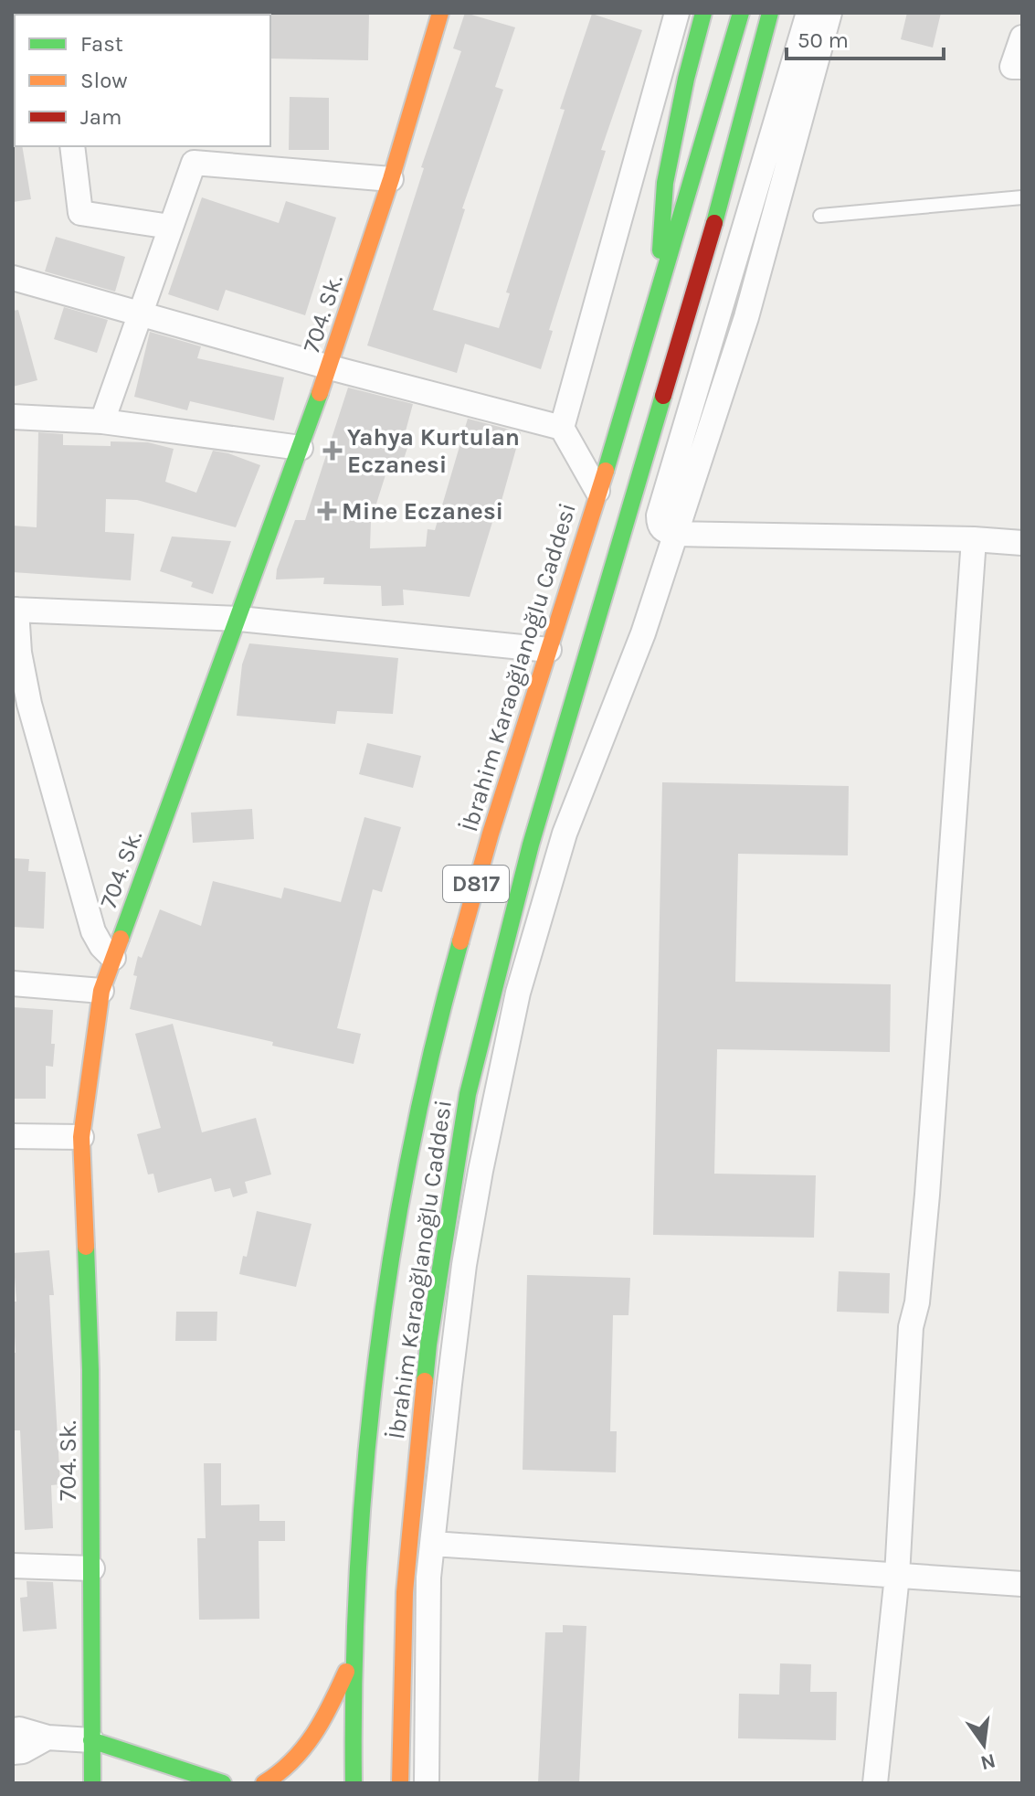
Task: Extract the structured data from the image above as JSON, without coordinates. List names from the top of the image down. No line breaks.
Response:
{"streets":{"main road":["704. Sk.","İbrahim Karaoğlanoğlu Caddesi","D817"]},"places":{"health":["Yahya Kurtulan Eczanesi","Mine Eczanesi"]},"legend":["Fast","Slow","Jam"],"scale_bar":"50 m","north":"bottom"}
